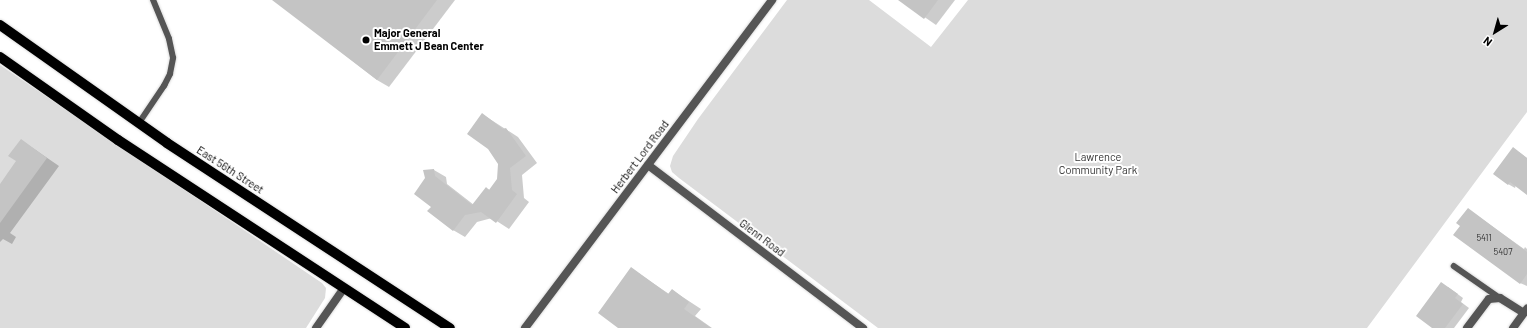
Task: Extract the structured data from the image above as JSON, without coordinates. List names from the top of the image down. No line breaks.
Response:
{"streets":{"main road":["East 56th Street"],"street":["Herbert Lord Road","Glenn Road"]},"crossings":[["Herbert Lord Road","Glenn Road"]],"parks":["Lawrence Community Park"],"places":["Major General Emmett J Bean Center"],"house_numbers":["5411","5407"],"north":"bottom left"}
